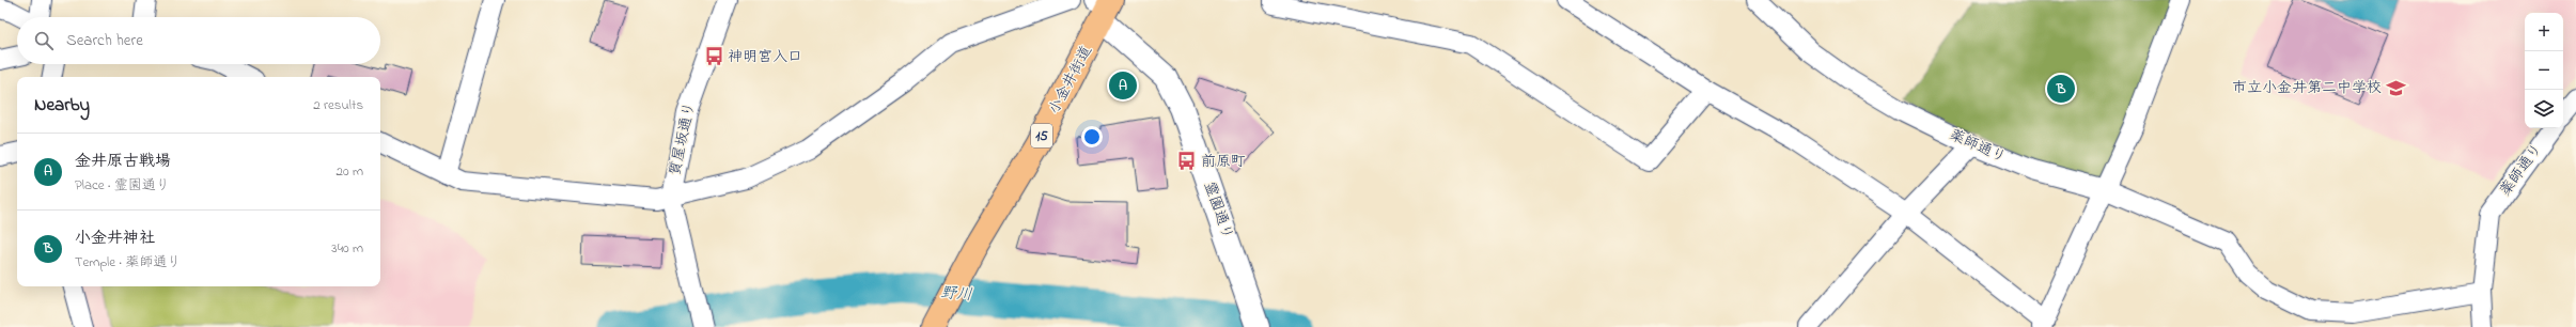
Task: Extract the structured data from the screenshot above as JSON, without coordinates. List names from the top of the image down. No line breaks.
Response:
{"streets":{"main road":["小金井街道","15"],"street":["質屋坂通り","薬師通り","霊園通り"]},"crossings":[["小金井街道","霊園通り"]],"water":["野川"],"places":{"bus stop":["神明宮入口","前原町"],"school or university":["市立小金井第二中学校"]},"page":{"map_buttons":["+","−"],"search":"Search here","pins":["A","B"],"heading":["Nearby","2 results"],"list":[{"mark":"A","name":"金井原古戦場","note":"Place · 霊園通り","value":"20 m"},{"mark":"B","name":"小金井神社","note":"Temple · 薬師通り","value":"340 m"}]}}
